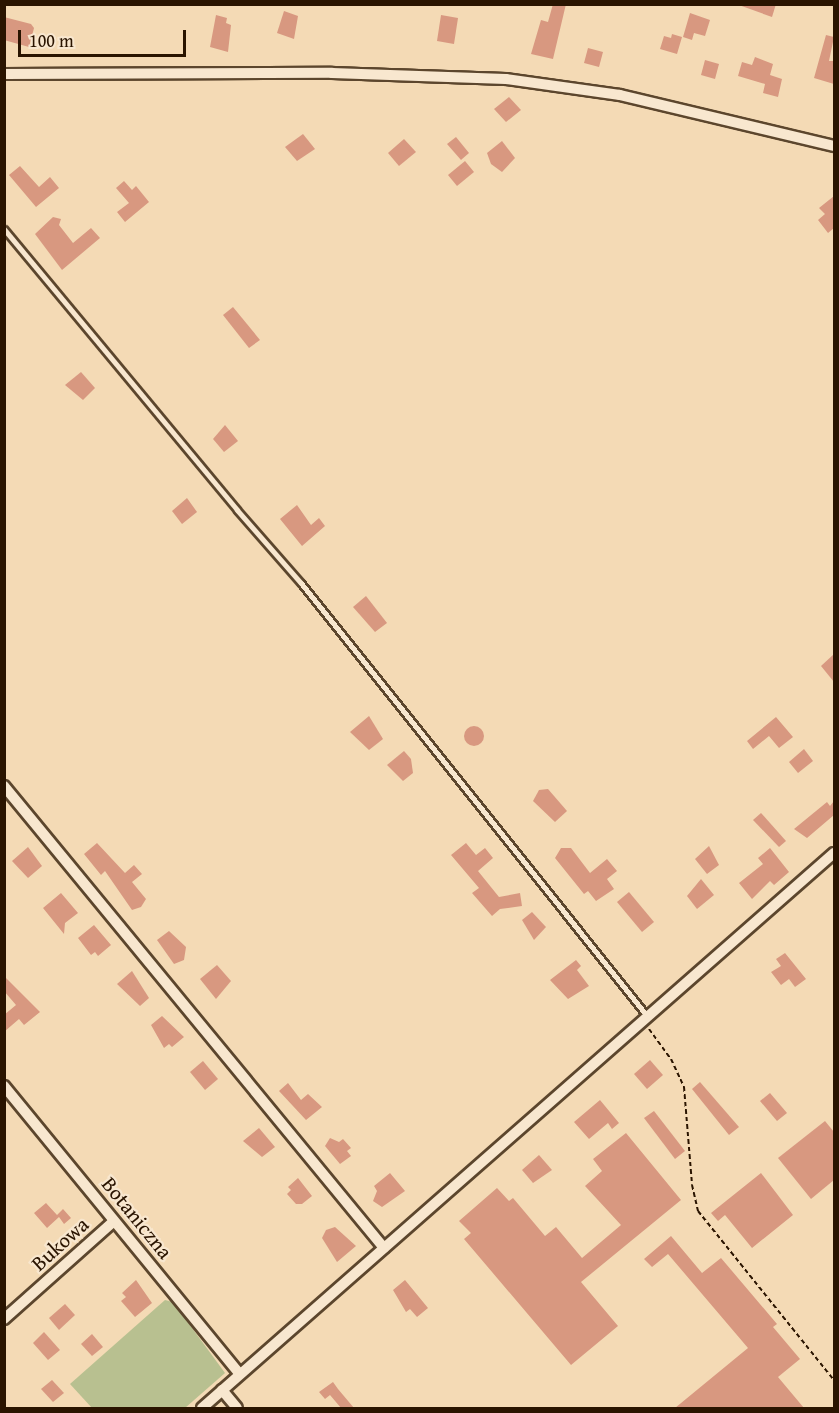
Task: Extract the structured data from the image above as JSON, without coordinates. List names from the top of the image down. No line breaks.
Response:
{"streets":{"street":["Botaniczna","Bukowa"]},"crossings":[["Botaniczna","Bukowa"]],"scale_bar":"100 m"}
